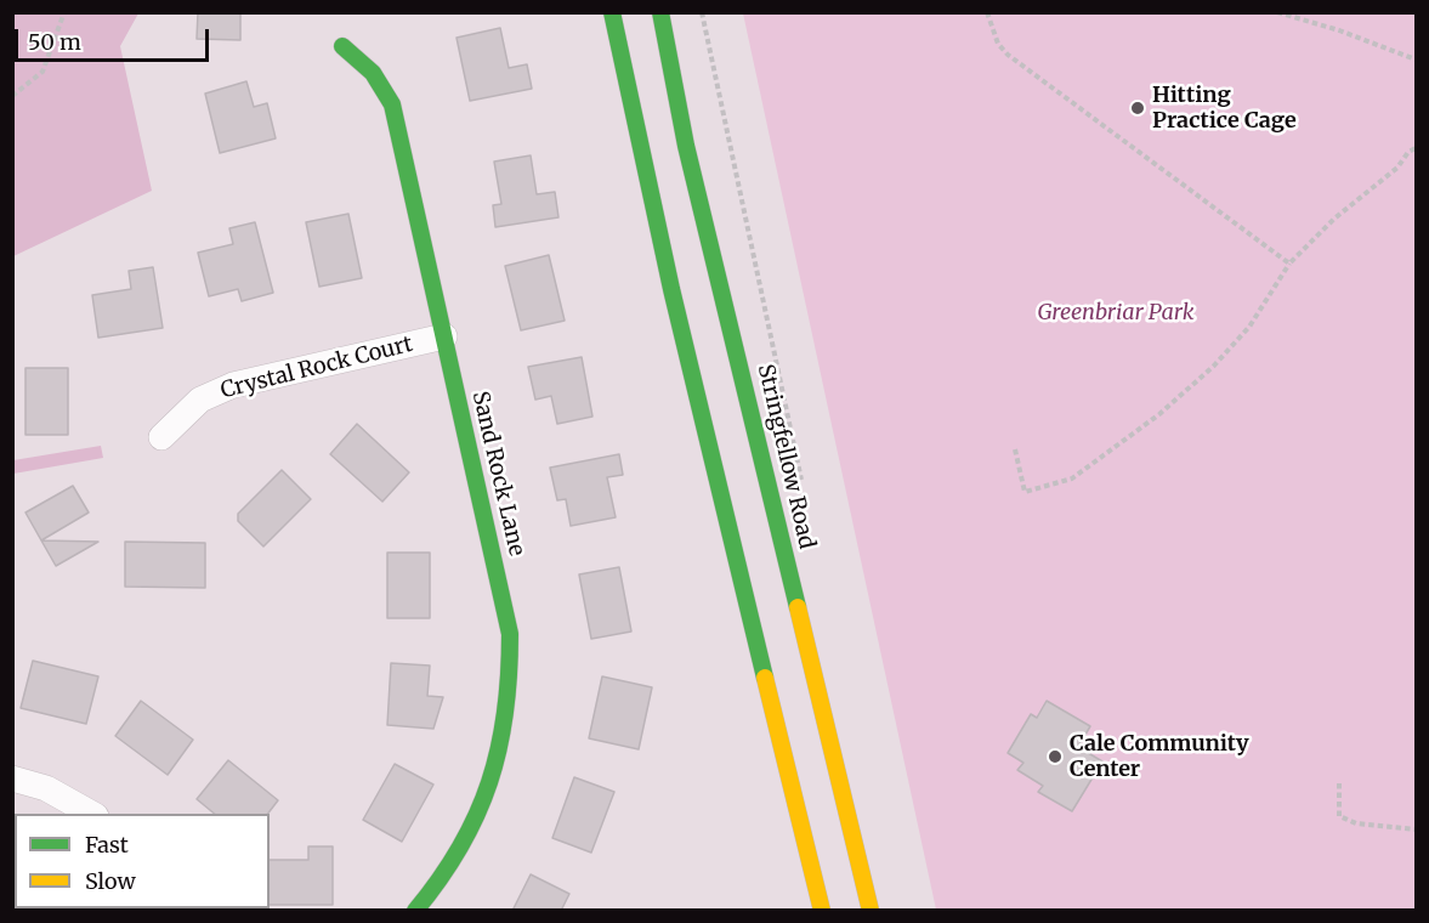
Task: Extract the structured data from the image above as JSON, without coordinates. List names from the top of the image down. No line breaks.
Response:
{"streets":{"main road":["Stringfellow Road","Sand Rock Lane"],"street":["Crystal Rock Court"]},"crossings":[["Crystal Rock Court","Sand Rock Lane"]],"parks":["Greenbriar Park"],"places":["Hitting Practice Cage","Cale Community Center"],"legend":["Fast","Slow"],"scale_bar":"50 m"}
